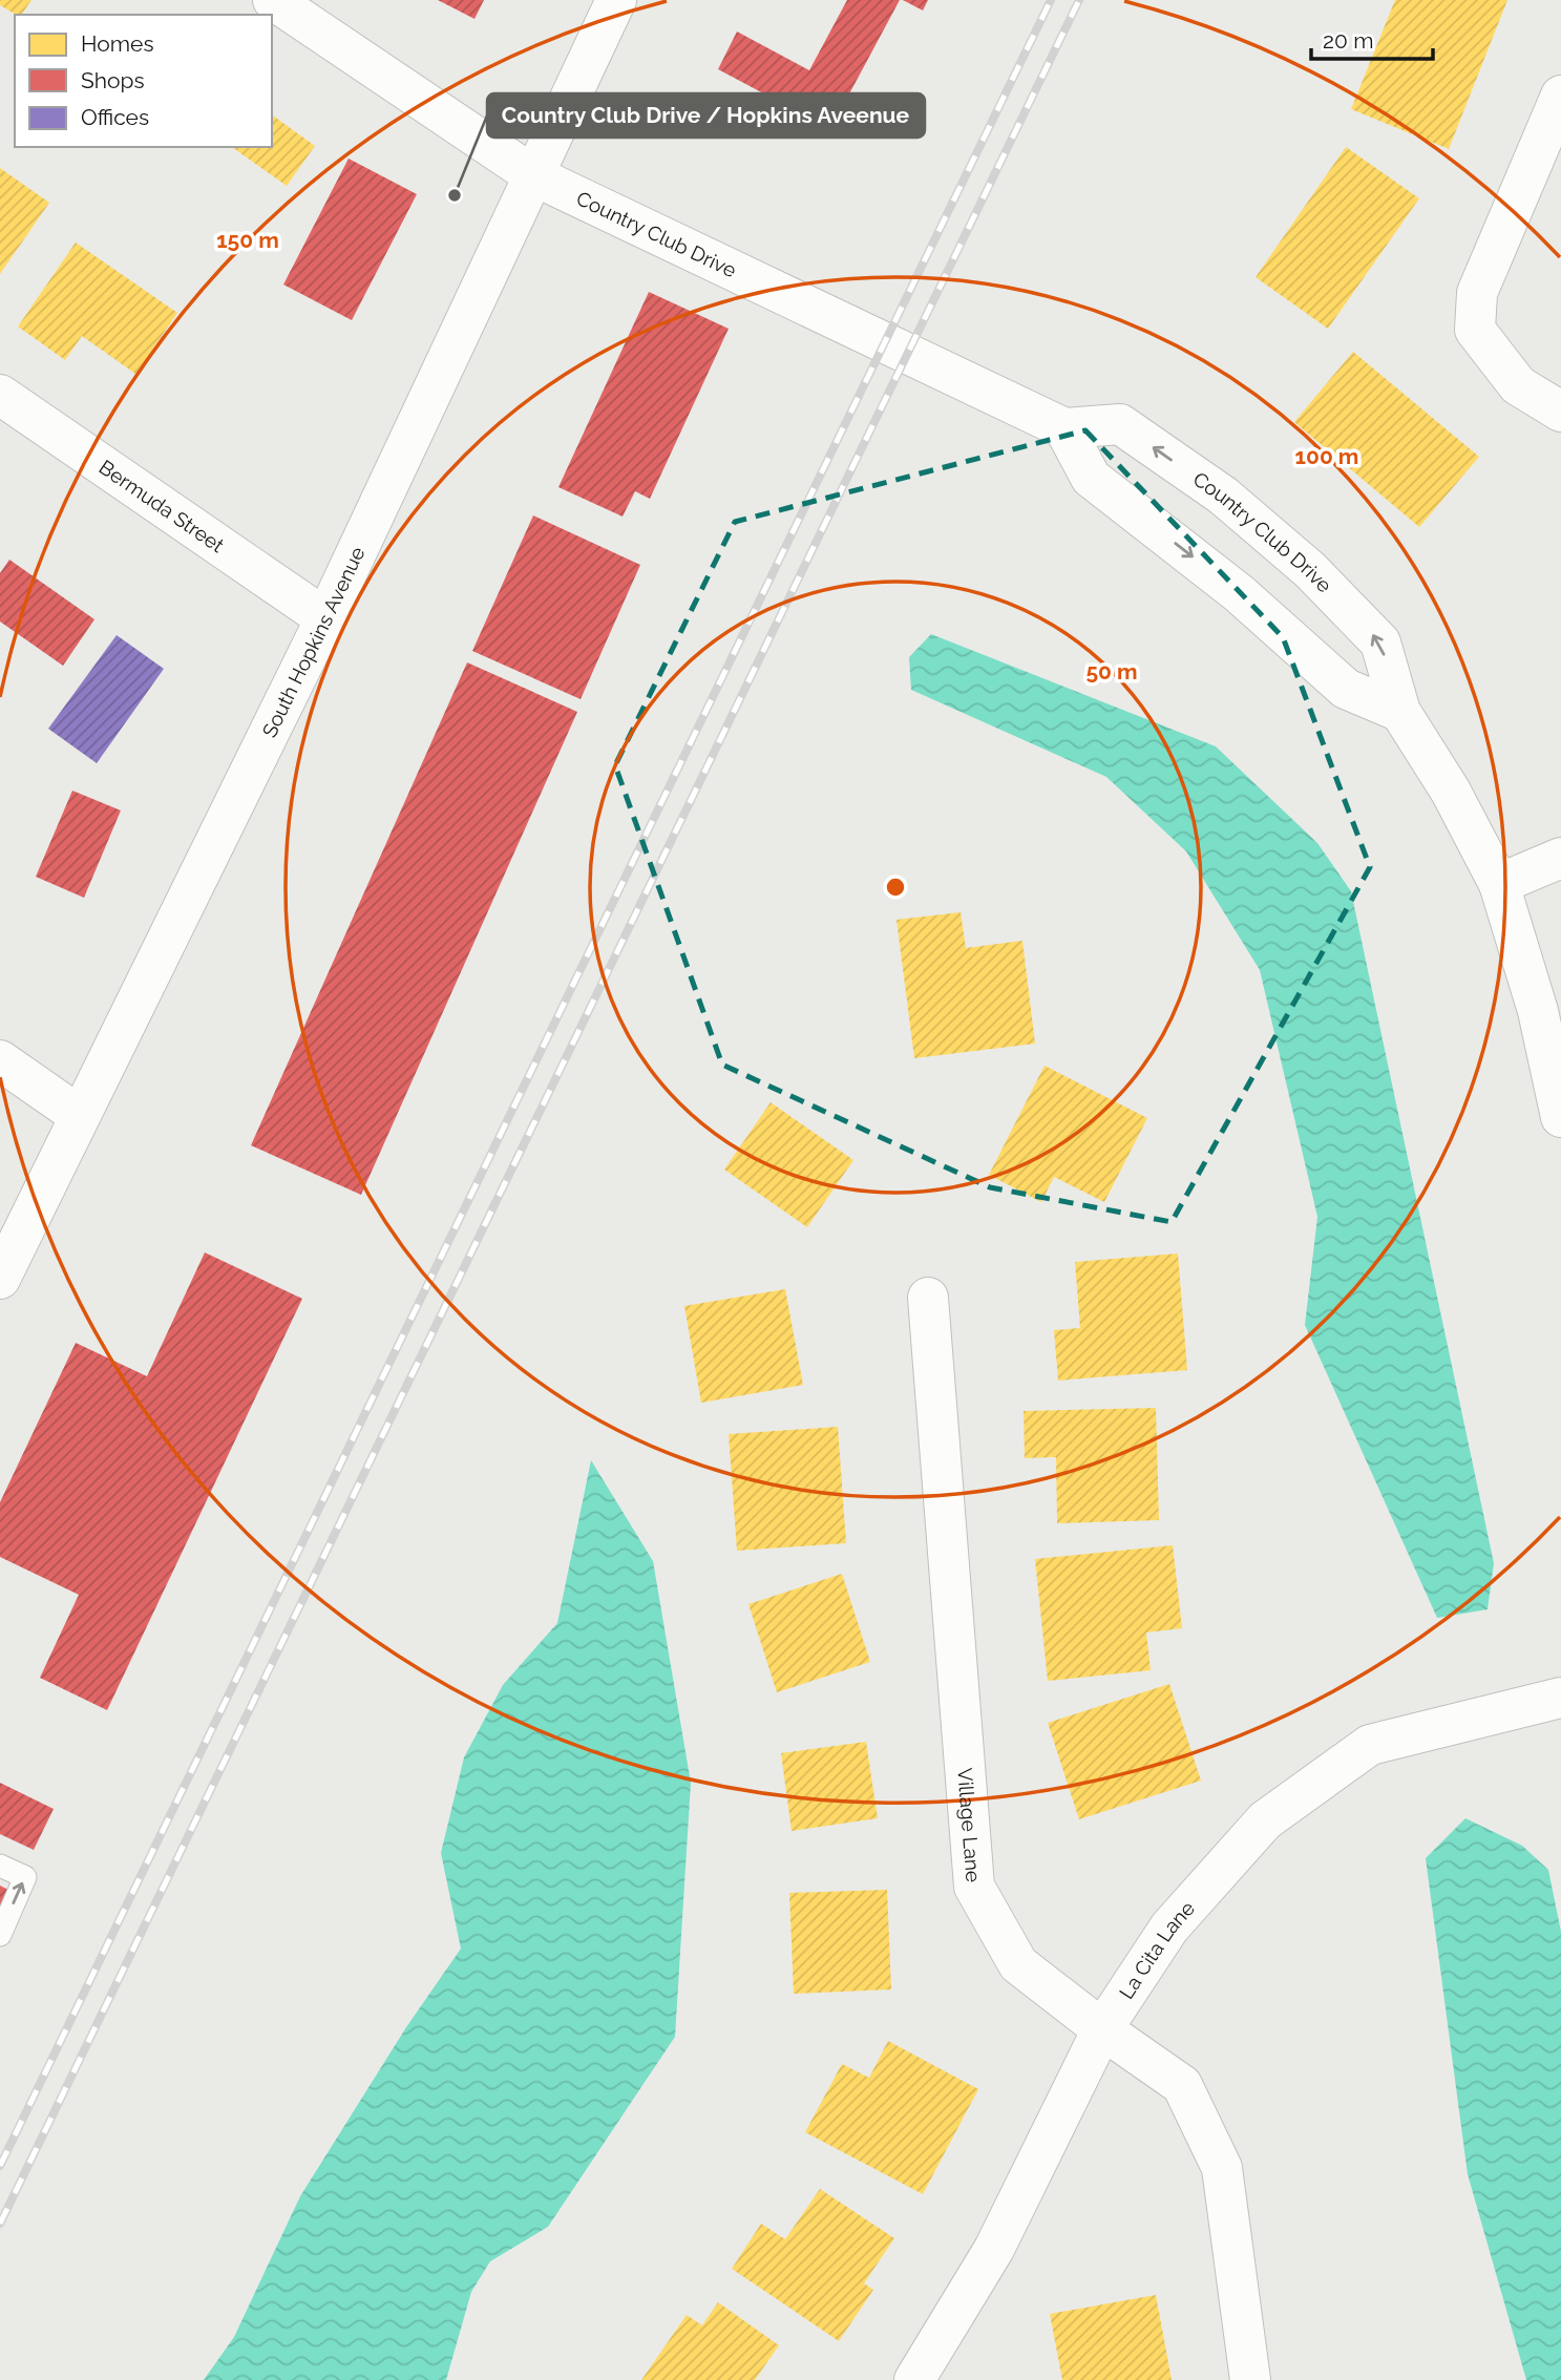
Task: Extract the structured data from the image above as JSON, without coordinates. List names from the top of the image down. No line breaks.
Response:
{"streets":{"street":["Country Club Drive","Bermuda Street","South Hopkins Avenue","Village Lane","La Cita Lane"]},"crossings":[["Country Club Drive","South Hopkins Avenue"],["Bermuda Street","South Hopkins Avenue"],["Village Lane","La Cita Lane"]],"places":["Country Club Drive / Hopkins Aveenue"],"legend":["Homes","Shops","Offices"],"scale_bar":"20 m","rings":["150 m","100 m","50 m"]}
